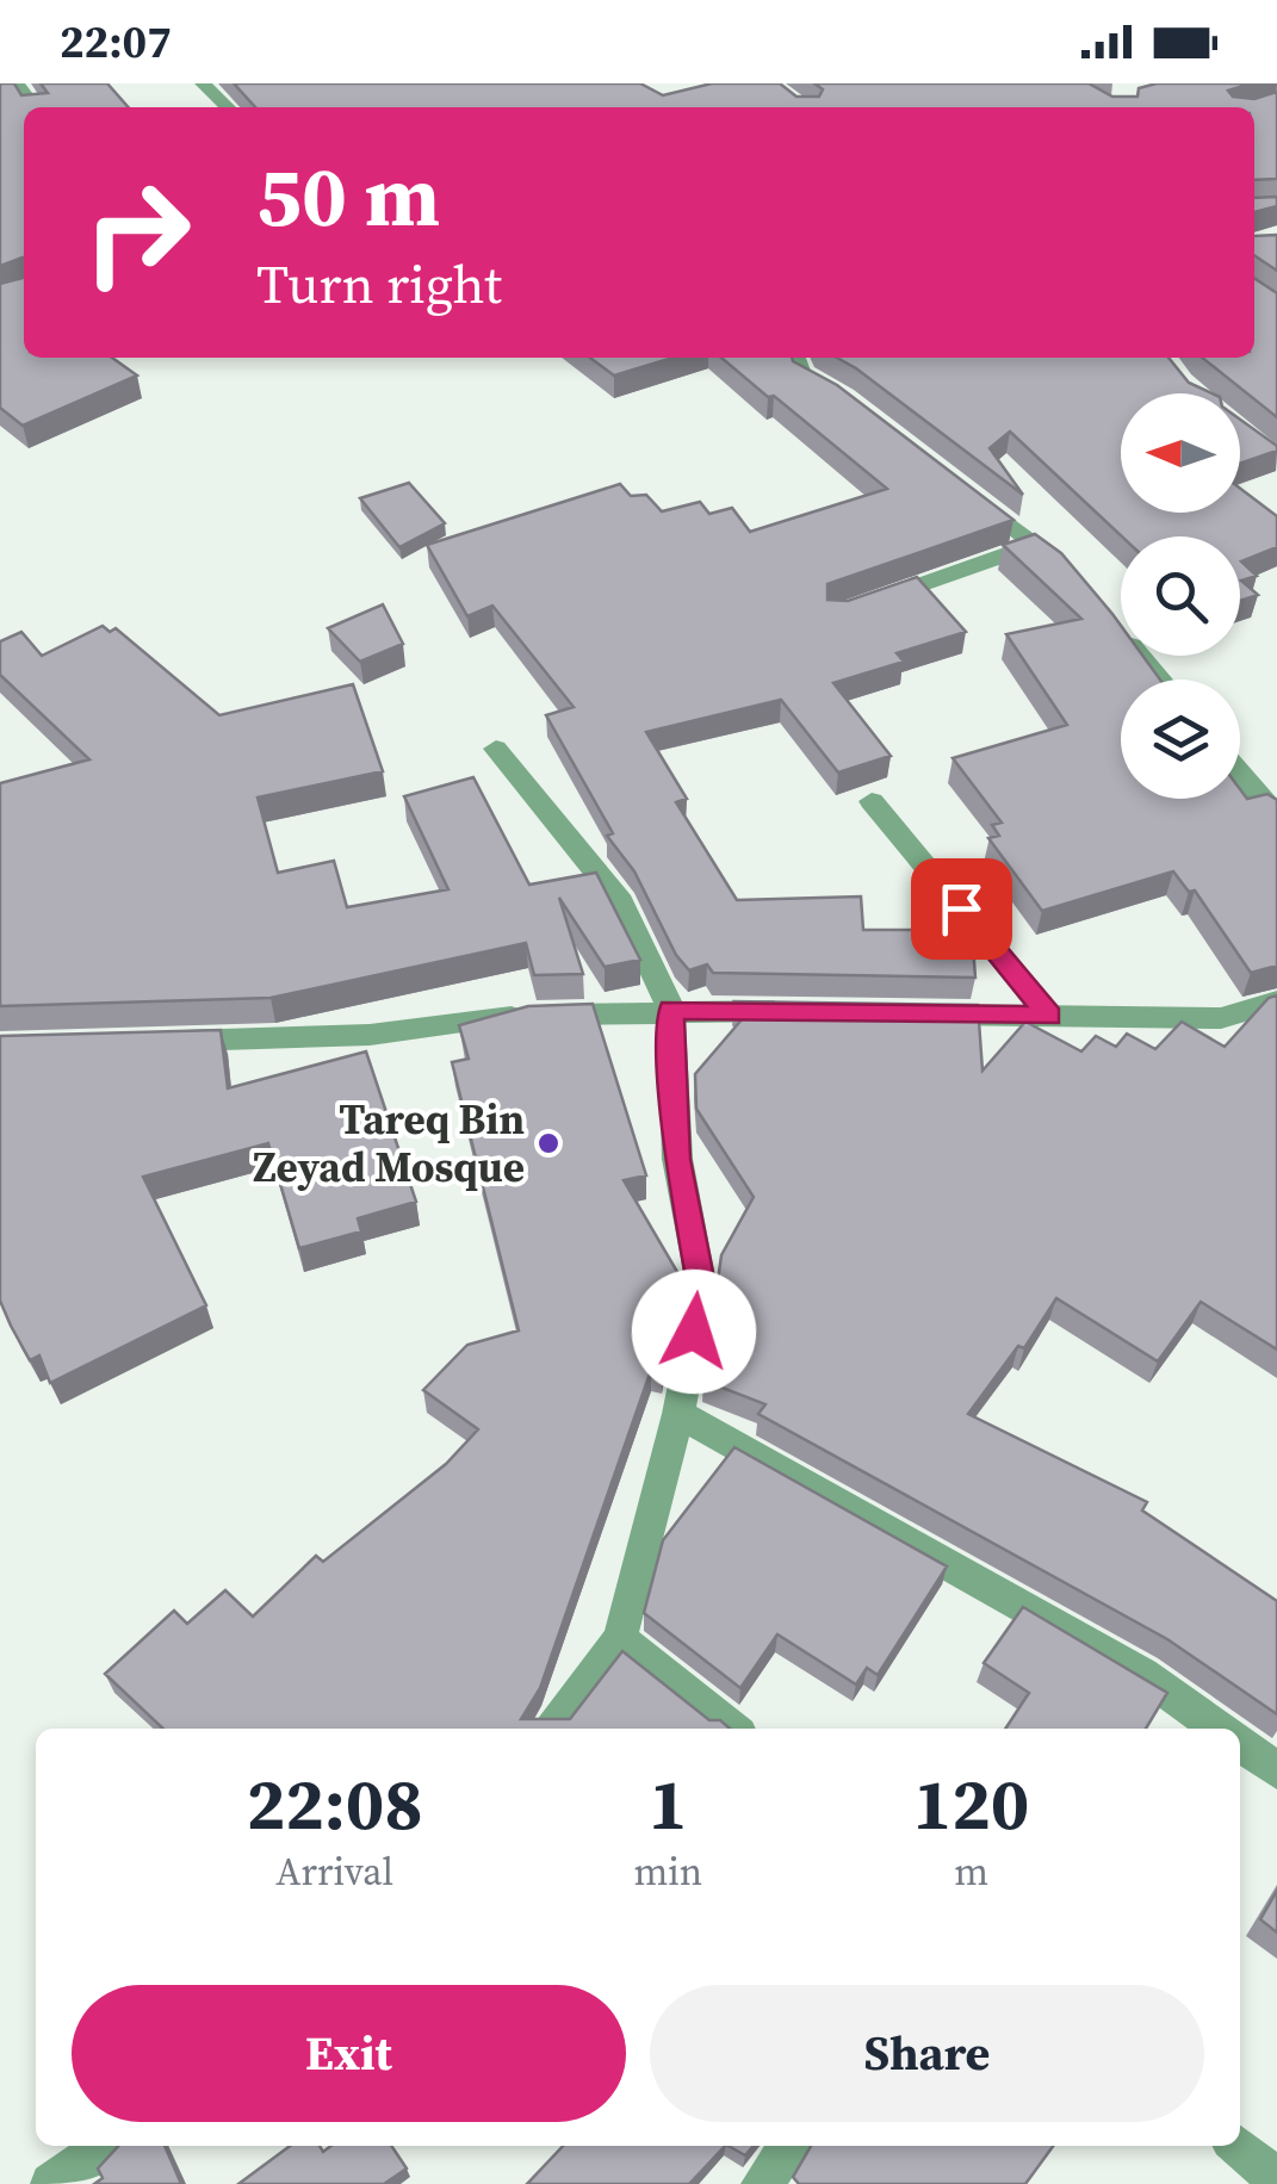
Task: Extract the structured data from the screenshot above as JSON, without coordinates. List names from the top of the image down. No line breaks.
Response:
{"places":["Tareq Bin Zeyad Mosque"],"north":"left","page":{"status":"22:07","turn":["50 m","Turn right"],"eta":["22:08","Arrival","1","min","120","m"],"buttons":["Exit","Share"]}}
